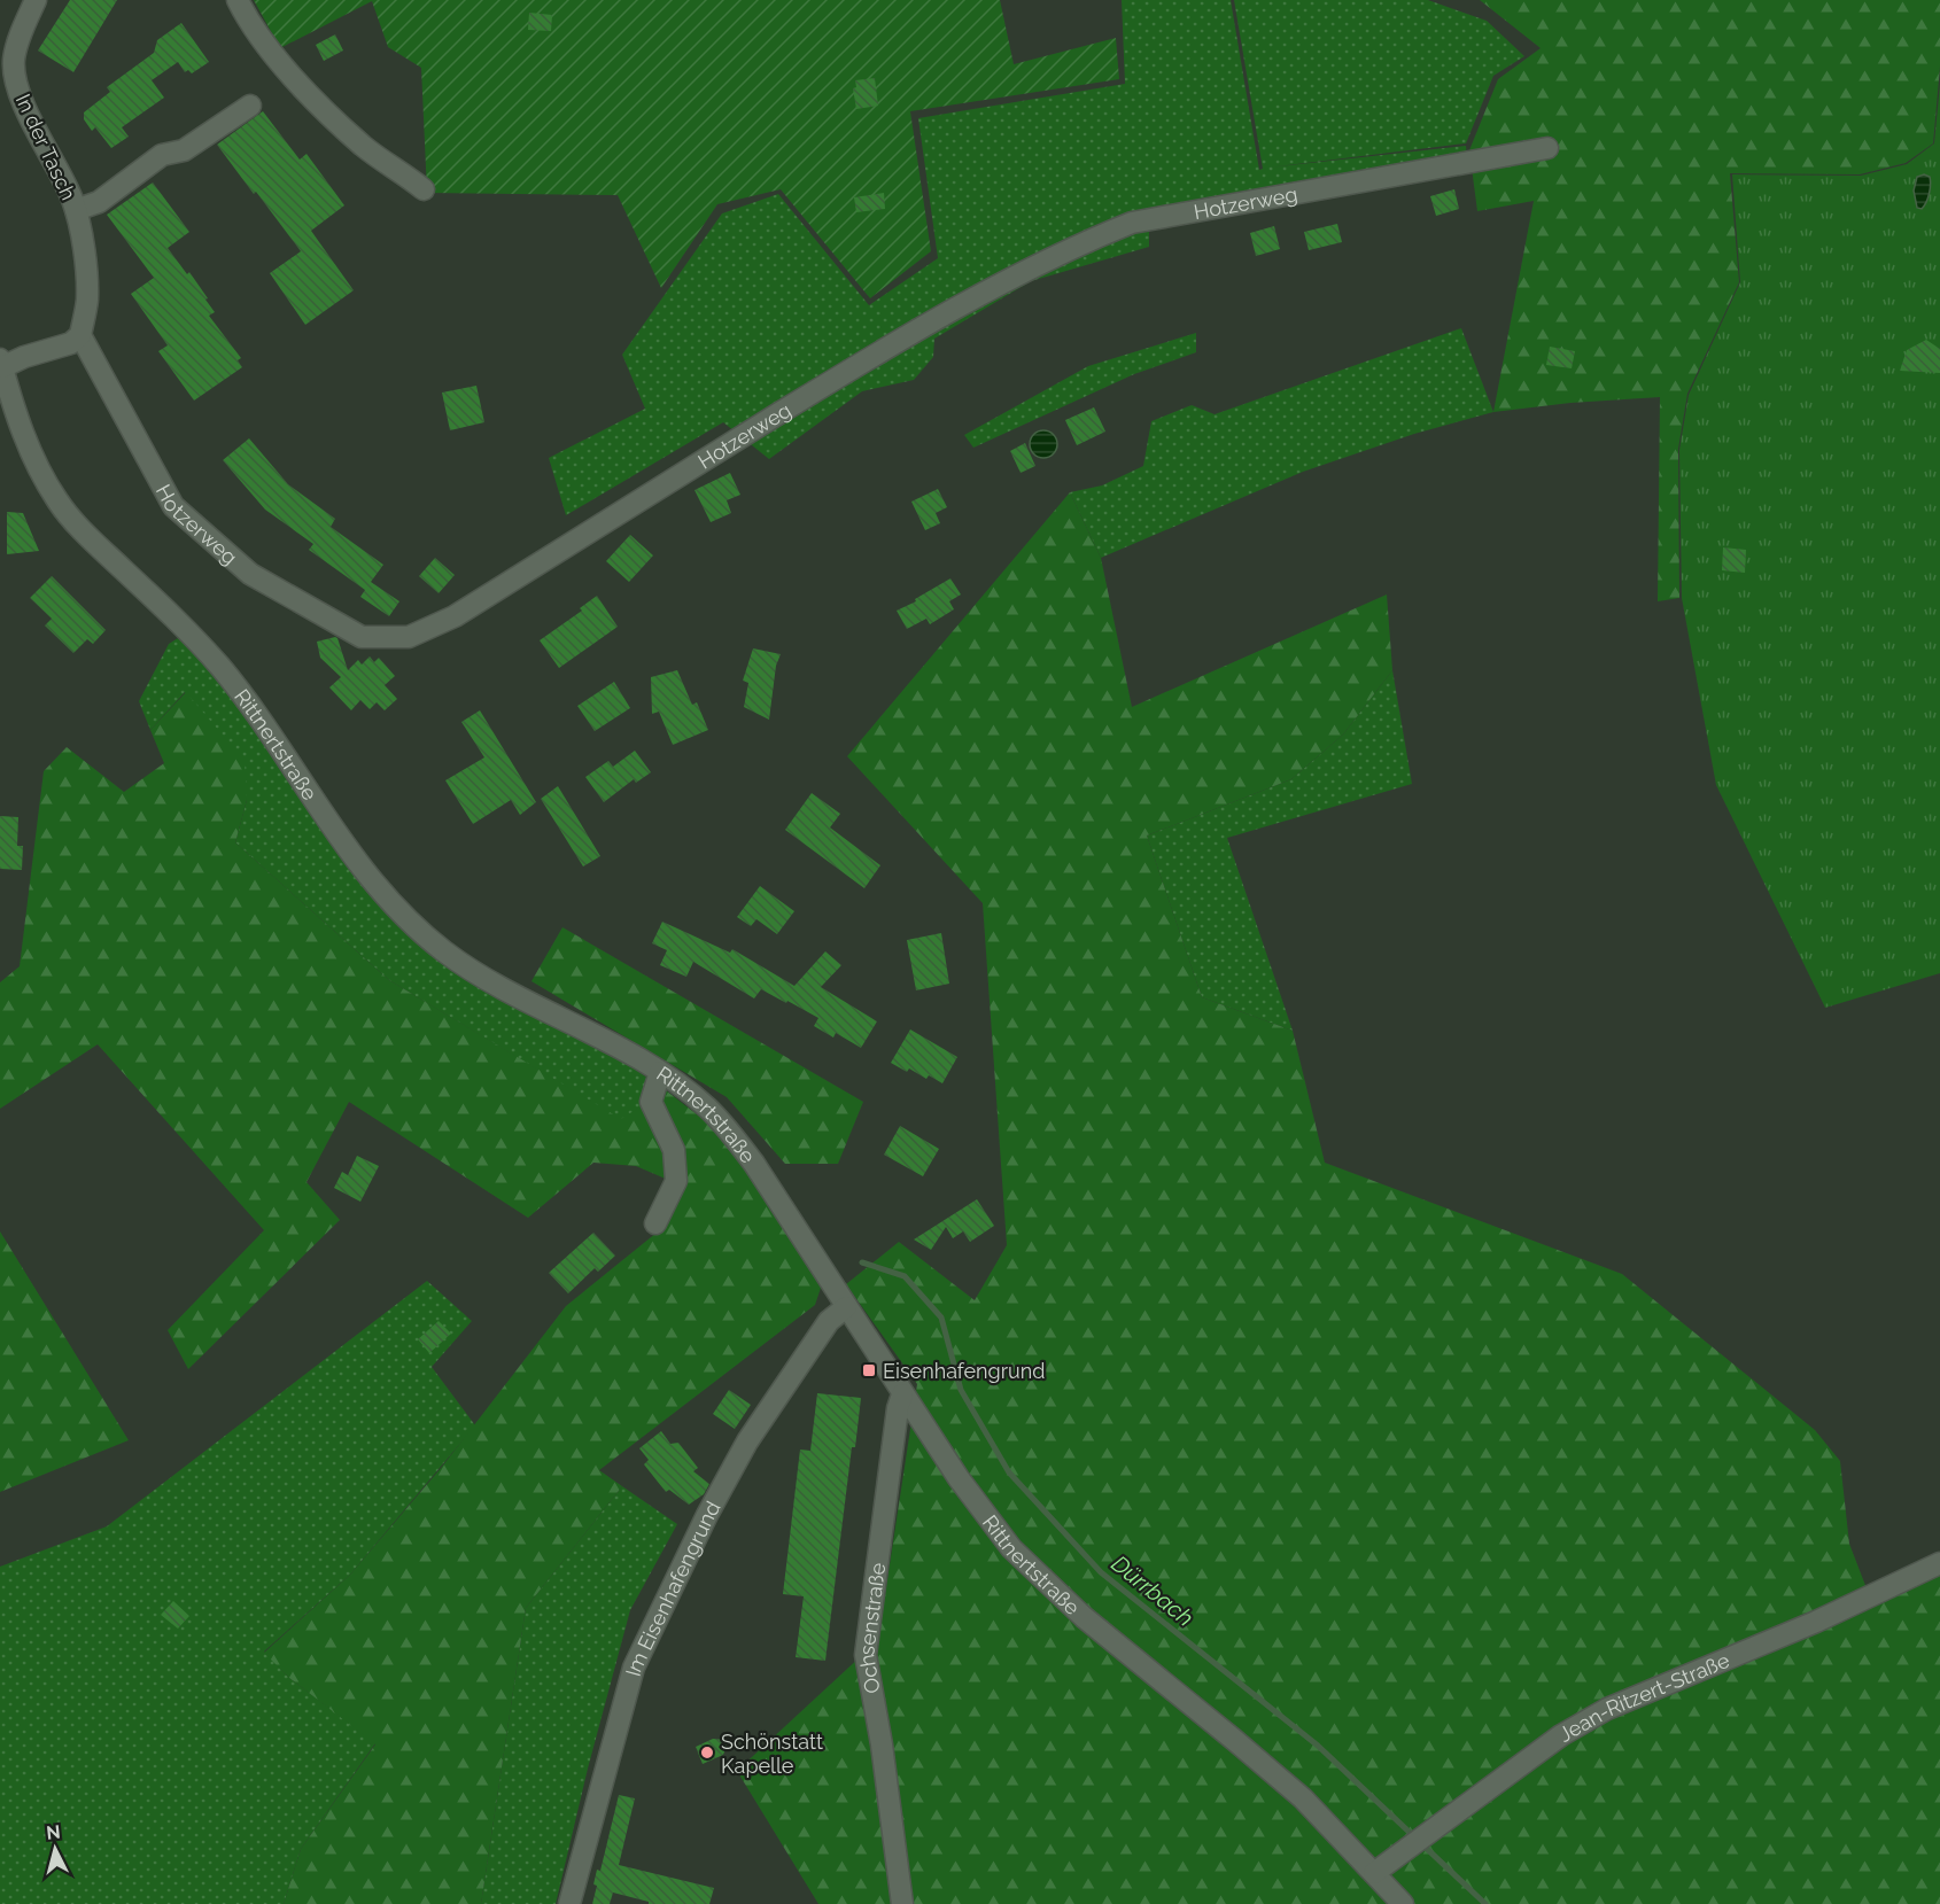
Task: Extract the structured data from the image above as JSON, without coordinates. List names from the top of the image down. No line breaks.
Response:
{"streets":{"street":["In der Tasch","Hotzerweg","Rittnertstraße","Im Eisenhafengrund","Ochsenstraße","Jean-Ritzert-Straße"]},"crossings":[["In der Tasch","Hotzerweg"],["Rittnertstraße","Im Eisenhafengrund"],["Rittnertstraße","Ochsenstraße"],["Rittnertstraße","Jean-Ritzert-Straße"]],"water":["Dürrbach"],"places":{"transit":["Eisenhafengrund"],"other":["Schönstatt Kapelle"]},"north":"top"}
